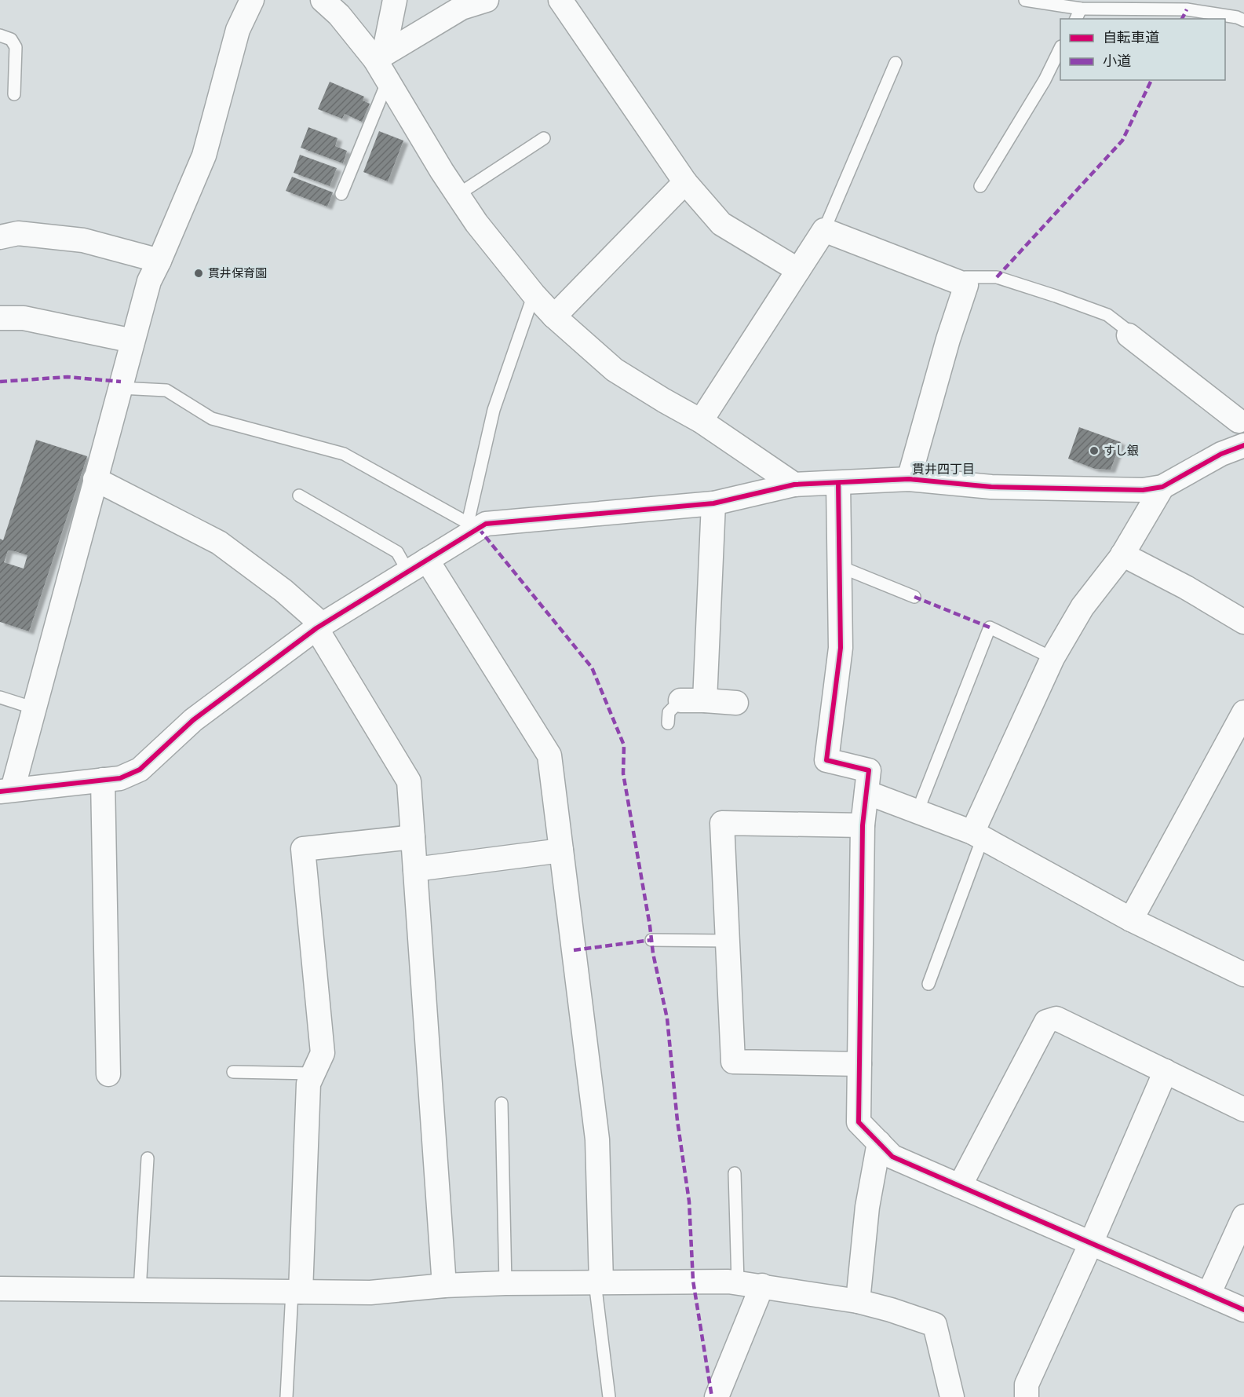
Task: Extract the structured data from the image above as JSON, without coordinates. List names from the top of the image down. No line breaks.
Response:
{"districts":["貫井四丁目"],"places":["貫井保育園","すし銀"],"legend":["自転車道","小道"]}
